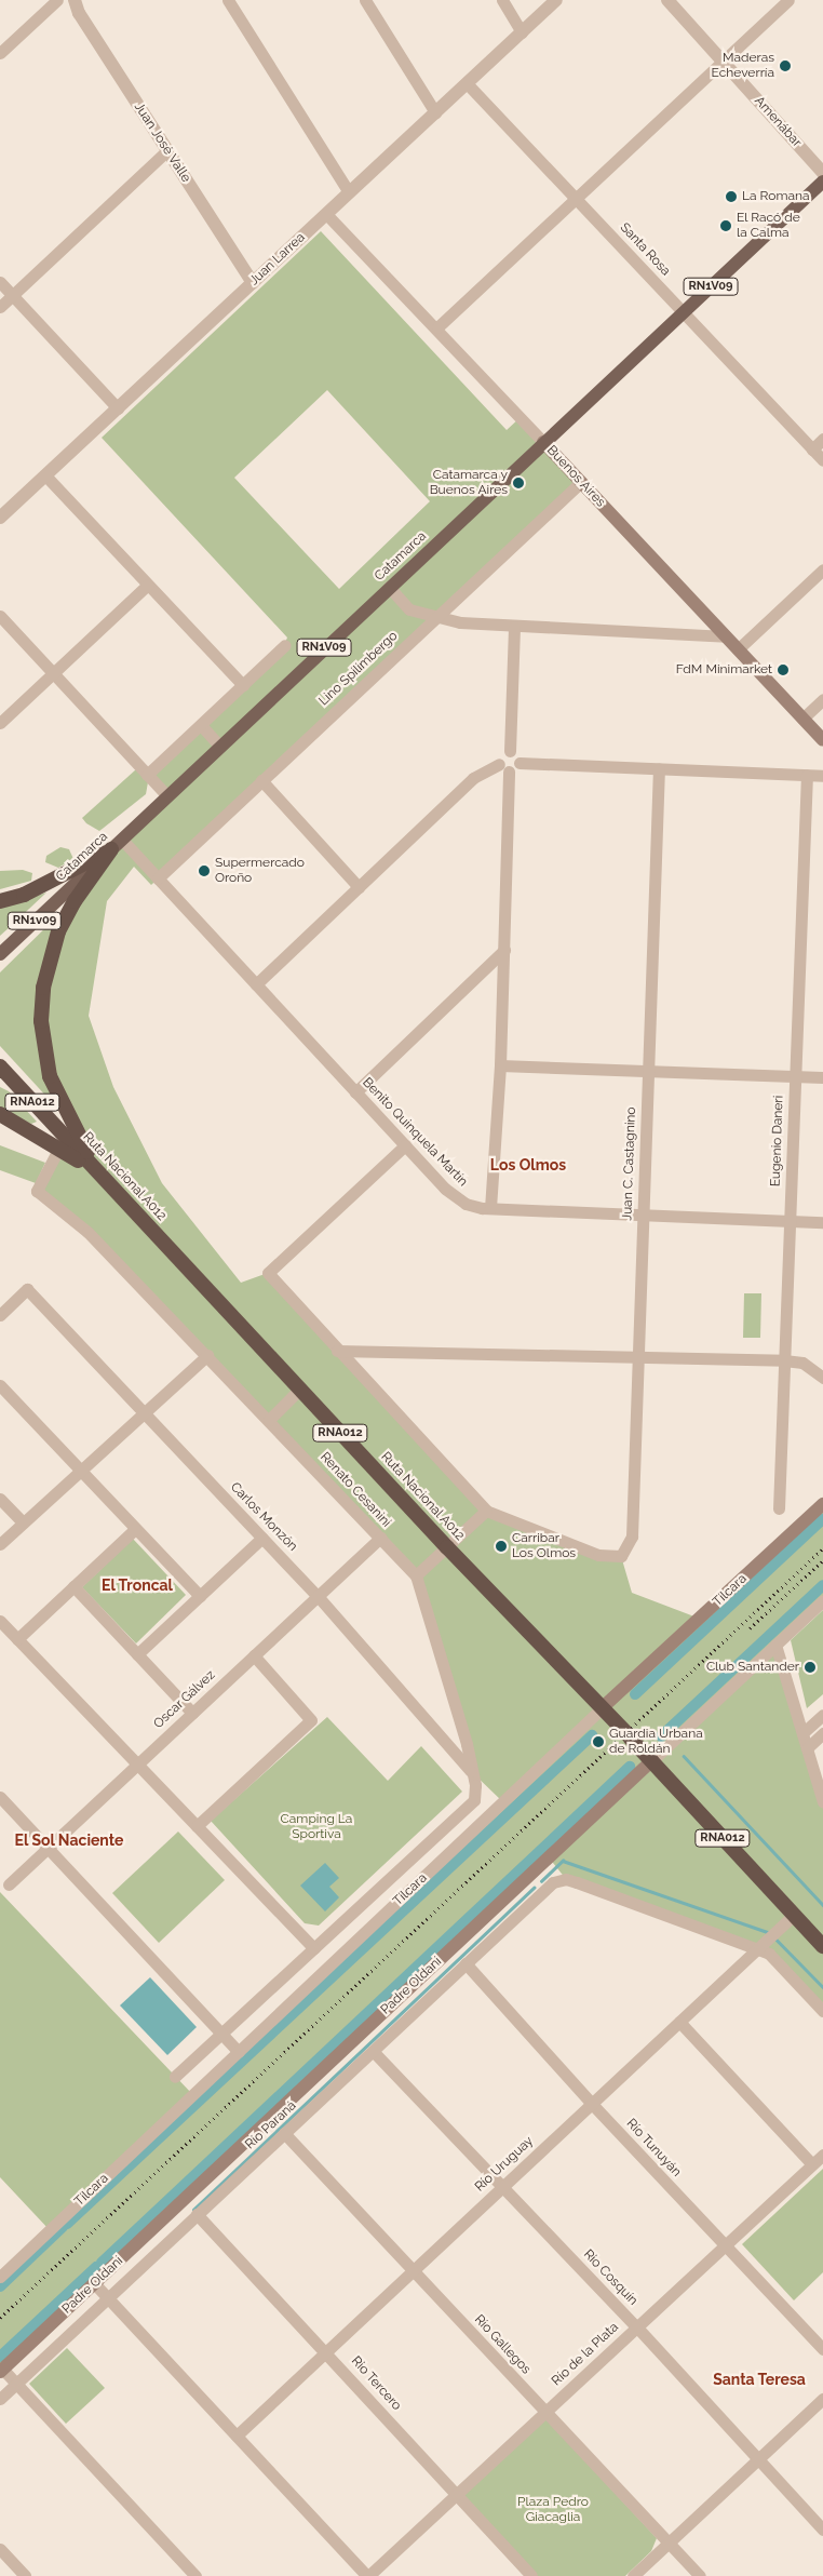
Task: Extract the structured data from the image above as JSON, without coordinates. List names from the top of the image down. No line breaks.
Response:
{"streets":{"highway":["RNA012","Ruta Nacional A012"],"main road":["RN1V09","Buenos Aires","Catamarca","RN1v09","Tilcara","Padre Oldani"],"street":["Amenábar","Juan José Valle","Santa Rosa","Juan Larrea","Lino Spilimbergo","Benito Quinquela Martín","Eugenio Daneri","Juan C. Castagnino","Renato Cesanini","Carlos Monzón","Oscar Gálvez","Río Paraná","Río Tunuyán","Río Uruguay","Rio Cosquín","Rio Gallegos","Río de la Plata","Rio Tercero"]},"crossings":[["Juan José Valle","Juan Larrea"],["Santa Rosa","Juan Larrea"],["Santa Rosa","Catamarca"],["Juan Larrea","Buenos Aires"],["Buenos Aires","Catamarca"],["Buenos Aires","Lino Spilimbergo"],["Catamarca","Benito Quinquela Martín"],["Lino Spilimbergo","Benito Quinquela Martín"],["Benito Quinquela Martín","Eugenio Daneri"],["Benito Quinquela Martín","Juan C. Castagnino"],["Ruta Nacional A012","Renato Cesanini"],["Ruta Nacional A012","Tilcara"],["Ruta Nacional A012","Padre Oldani"],["Ruta Nacional A012","Río Uruguay"],["Renato Cesanini","Carlos Monzón"],["Renato Cesanini","Oscar Gálvez"],["Carlos Monzón","Oscar Gálvez"],["Río Paraná","Río Tunuyán"],["Río Paraná","Río Uruguay"],["Río Paraná","Rio Cosquín"],["Río Paraná","Rio Gallegos"],["Río Paraná","Rio Tercero"],["Río Tunuyán","Río Uruguay"],["Río Tunuyán","Río de la Plata"],["Río Uruguay","Rio Cosquín"],["Río Uruguay","Rio Gallegos"],["Río Uruguay","Rio Tercero"],["Rio Cosquín","Río de la Plata"],["Rio Gallegos","Río de la Plata"],["Río de la Plata","Rio Tercero"]],"districts":["Los Olmos","El Troncal","El Sol Naciente","Santa Teresa"],"parks":["Camping La Sportiva","Plaza Pedro Giacaglia"],"places":["Maderas Echeverría","La Romana","El Racó de la Calma","Catamarca y Buenos Aires","FdM Minimarket","Supermercado Oroño","Carribar Los Olmos","Club Santander","Guardia Urbana de Roldán"]}
